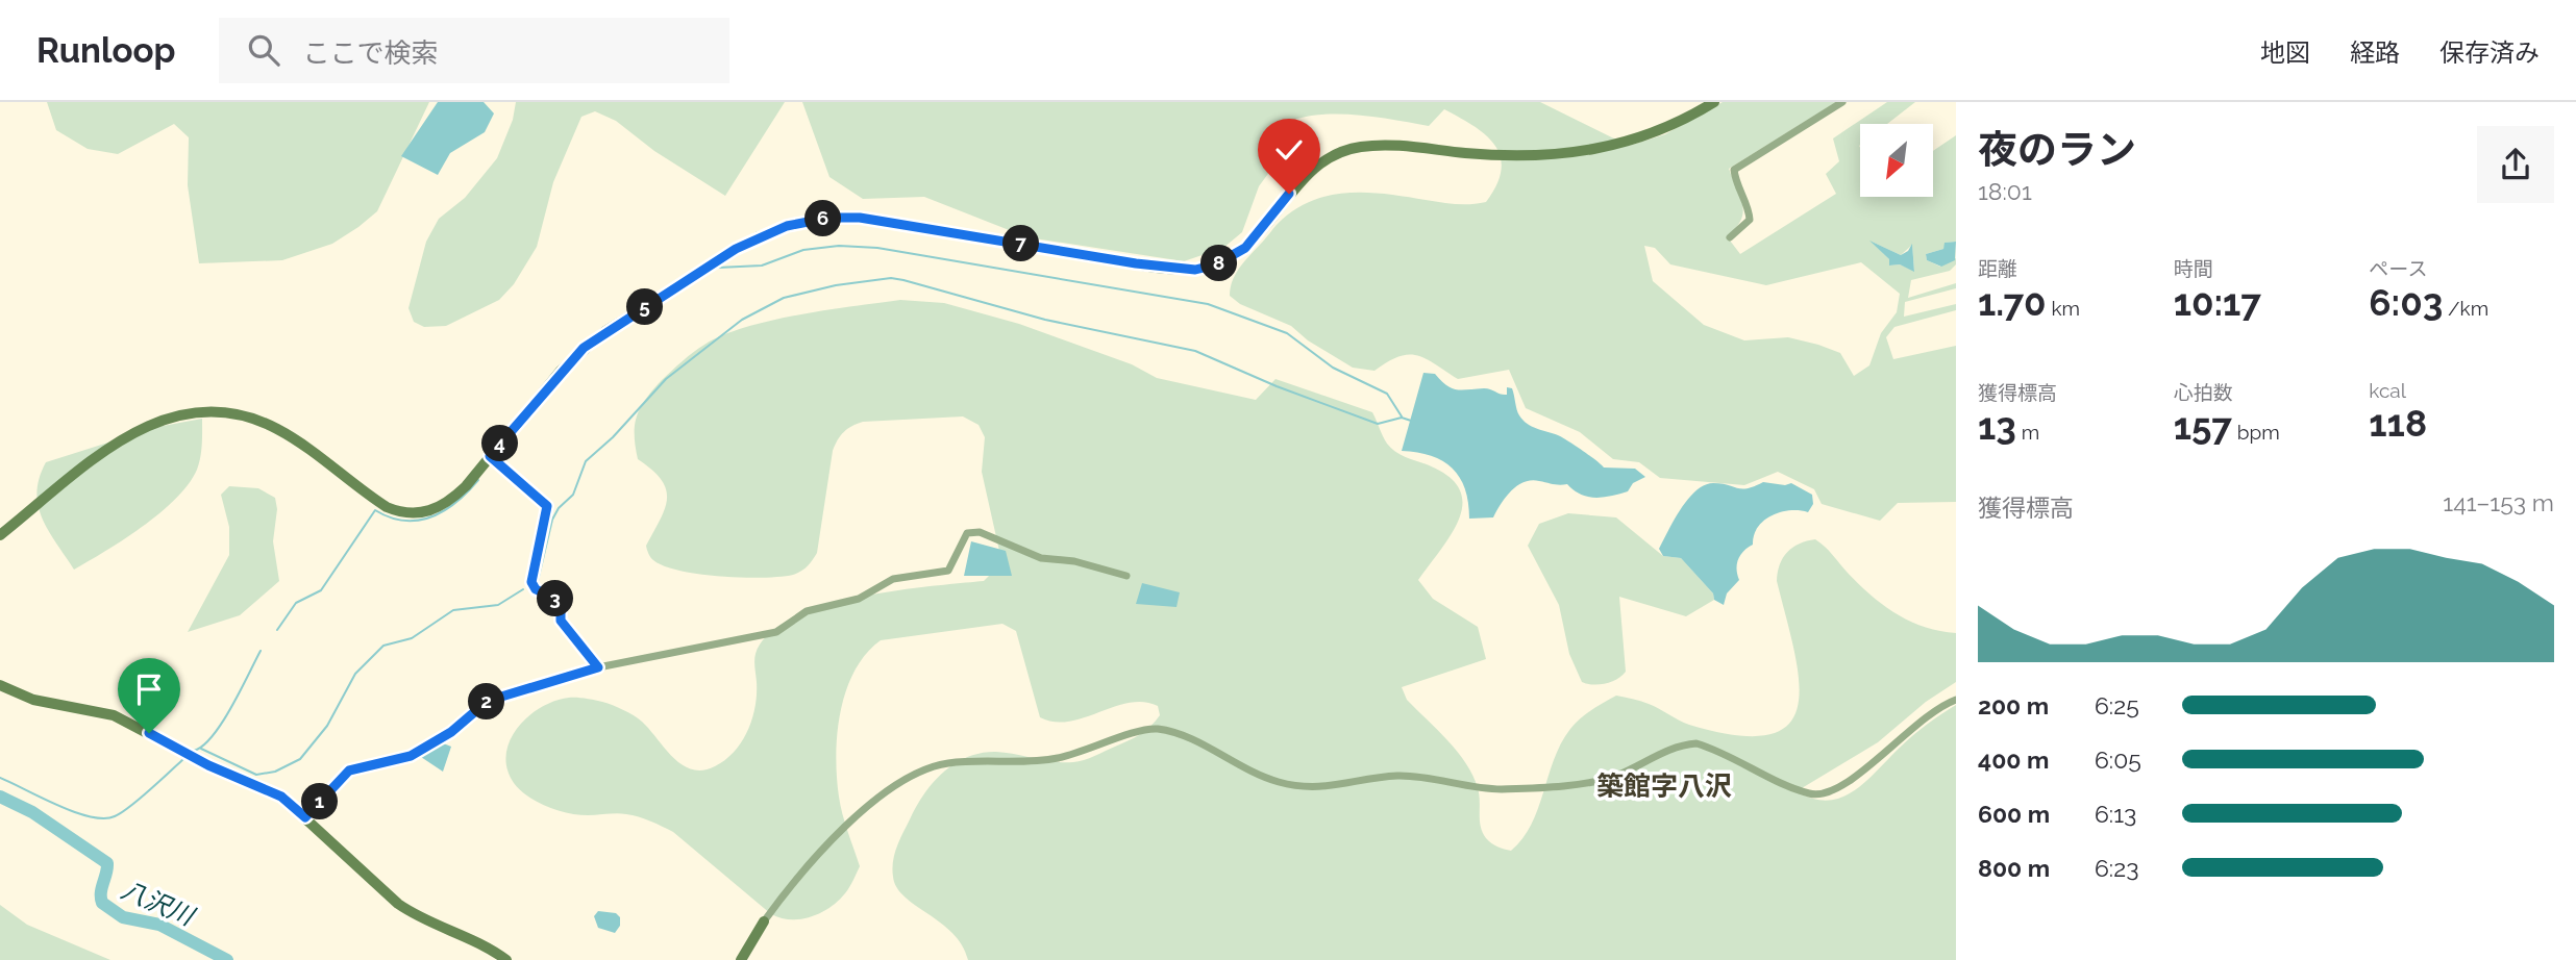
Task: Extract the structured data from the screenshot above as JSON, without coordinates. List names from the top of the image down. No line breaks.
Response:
{"districts":["築館字八沢"],"water":["八沢川"],"north":"bottom left","page":{"header":"Runloop","search":"ここで検索","nav":["地図","経路","保存済み"],"heading":["夜のラン","18:01"],"pins":["6","7","8","5","4","3","2","1"],"stats":[["距離","1.70 km"],["時間","10:17"],["ペース","6:03 /km"],["獲得標高","13 m"],["心拍数","157 bpm"],["kcal","118"]],"chart":["獲得標高","141–153 m"],"list":[{"name":"200 m","note":"6:25"},{"name":"400 m","note":"6:05"},{"name":"600 m","note":"6:13"},{"name":"800 m","note":"6:23"}]}}
